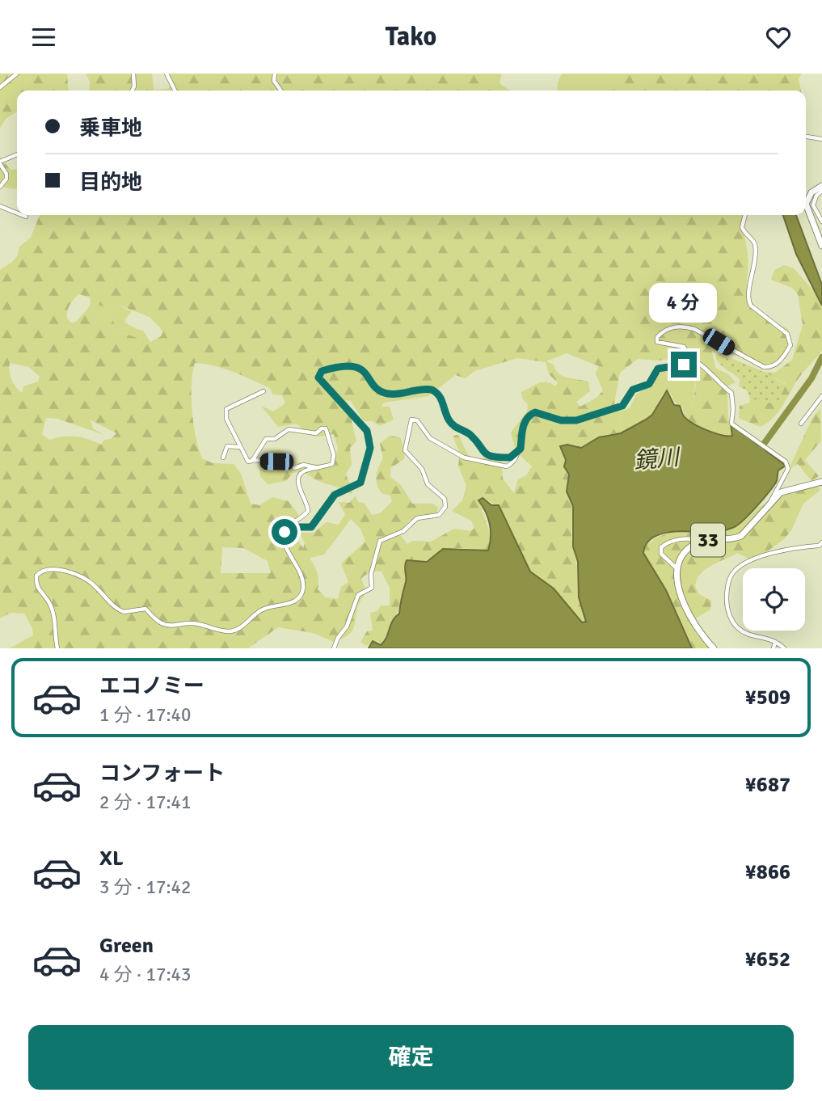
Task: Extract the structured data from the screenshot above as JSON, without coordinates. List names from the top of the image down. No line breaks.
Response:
{"streets":{"main road":["33"]},"water":["鏡川"],"page":{"header":"Tako","banner":["乗車地","目的地"],"bubble":"4 分","list":[{"name":"エコノミー","note":"1 分 · 17:40","value":"¥509"},{"name":"コンフォート","note":"2 分 · 17:41","value":"¥687"},{"name":"XL","note":"3 分 · 17:42","value":"¥866"},{"name":"Green","note":"4 分 · 17:43","value":"¥652"}],"buttons":"確定"}}
